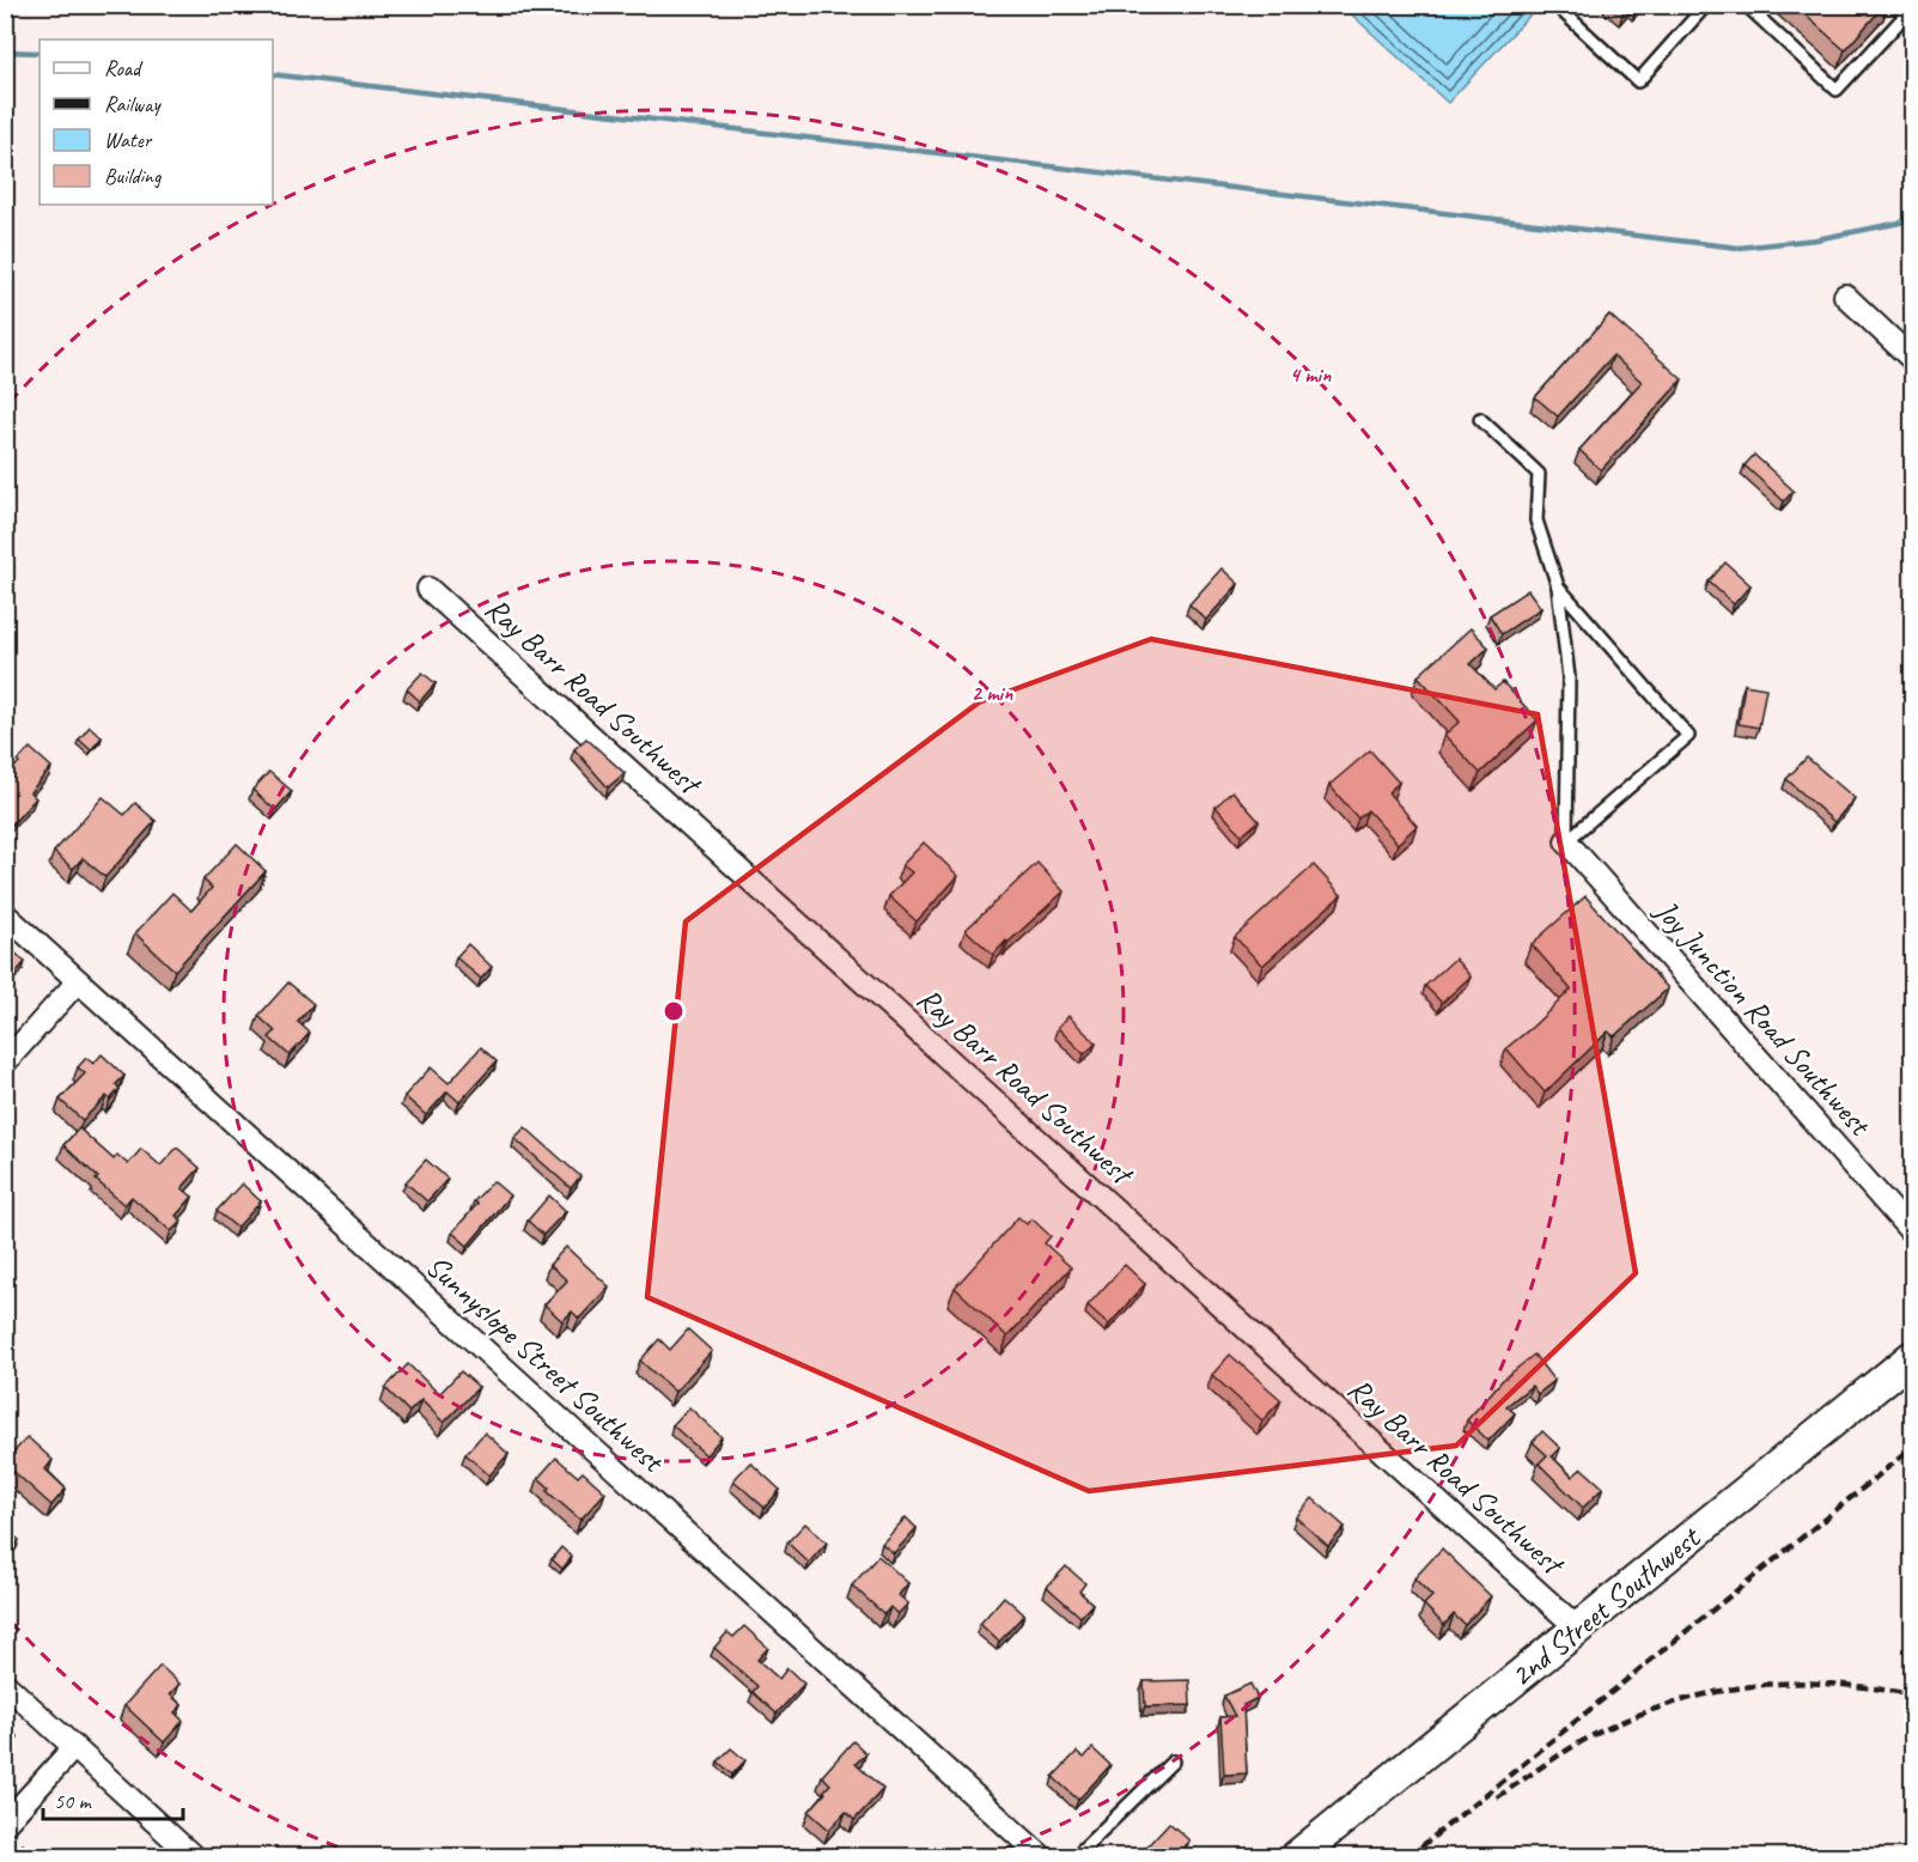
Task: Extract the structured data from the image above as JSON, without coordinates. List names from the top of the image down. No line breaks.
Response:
{"streets":{"street":["Ray Barr Road Southwest","Joy Junction Road Southwest","Sunnyslope Street Southwest","2nd Street Southwest"]},"crossings":[["Ray Barr Road Southwest","2nd Street Southwest"]],"legend":["Road","Railway","Water","Building"],"scale_bar":"50 m","rings":["4 min","2 min"]}
